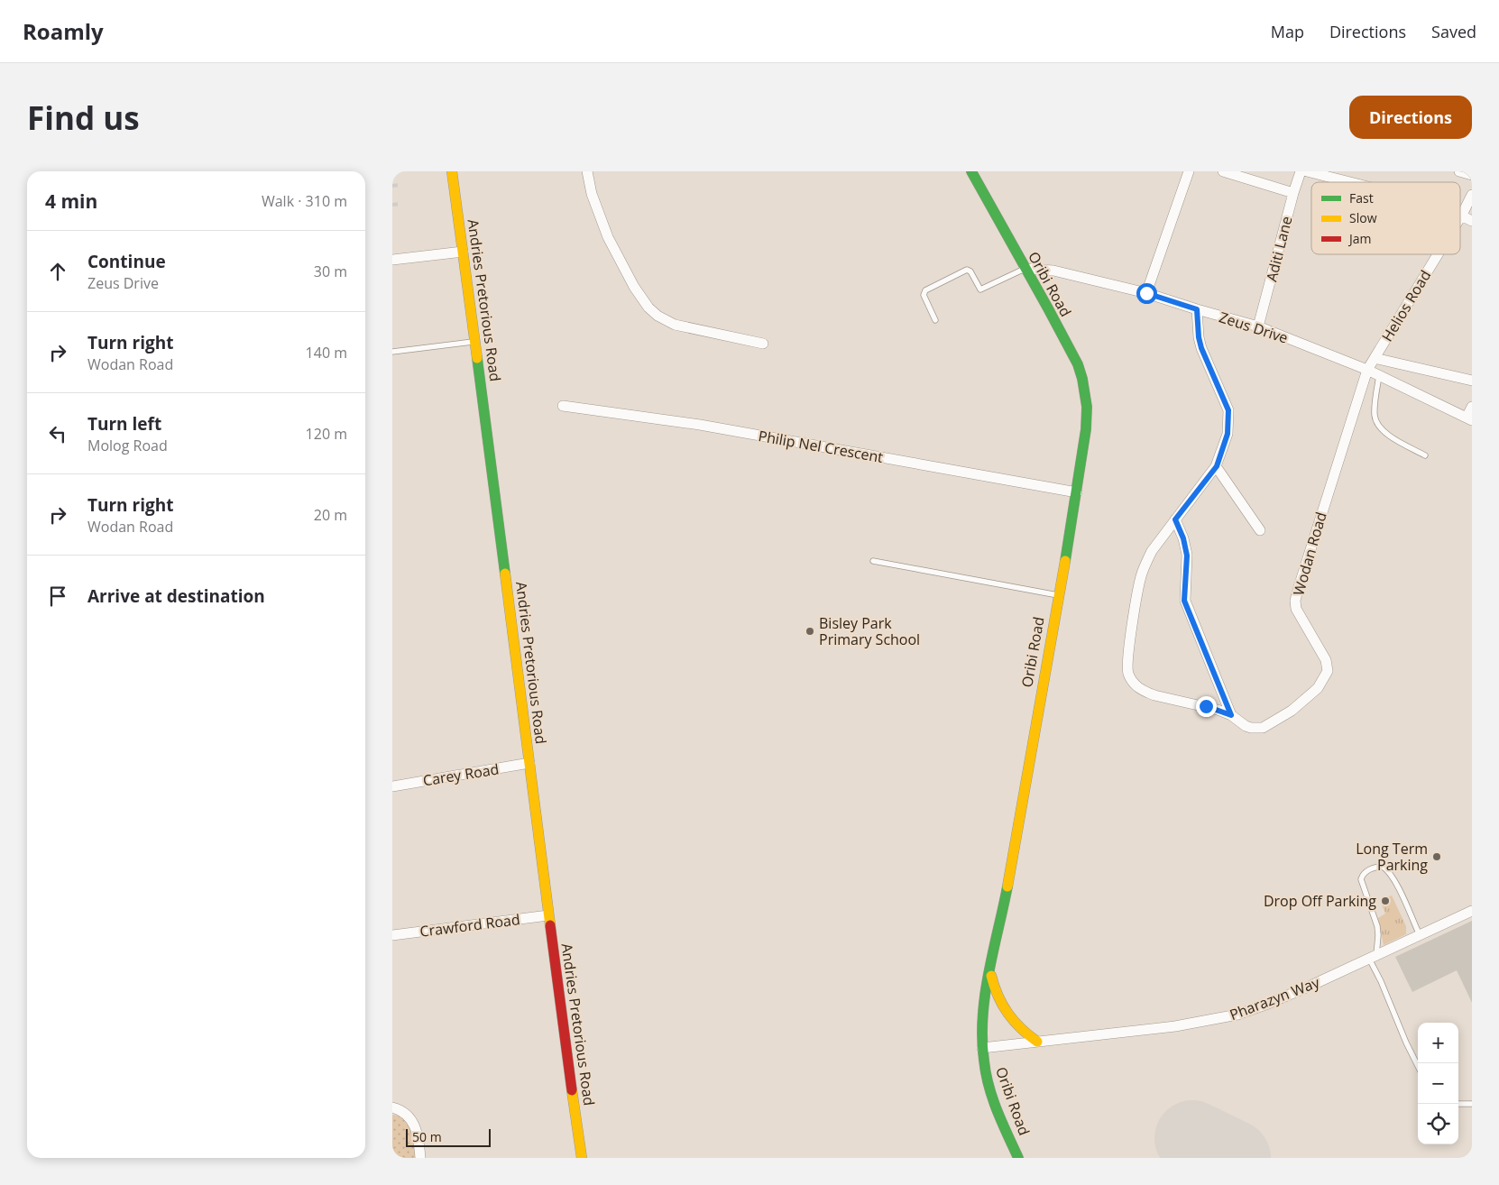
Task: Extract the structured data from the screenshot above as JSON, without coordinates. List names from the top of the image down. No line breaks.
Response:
{"streets":{"street":["Aditi Lane","Oribi Road","Andries Pretorious Road","Helios Road","Zeus Drive","Philip Nel Crescent","Wodan Road","Carey Road","Crawford Road","Pharazyn Way"]},"crossings":[["Aditi Lane","Zeus Drive"],["Oribi Road","Zeus Drive"],["Oribi Road","Philip Nel Crescent"],["Oribi Road","Pharazyn Way"],["Andries Pretorious Road","Carey Road"],["Andries Pretorious Road","Crawford Road"],["Helios Road","Zeus Drive"],["Helios Road","Wodan Road"],["Zeus Drive","Wodan Road"]],"places":["Bisley Park Primary School","Long Term Parking","Drop Off Parking"],"legend":["Fast","Slow","Jam"],"scale_bar":"50 m","page":{"header":"Roamly","nav":["Map","Directions","Saved"],"buttons":"Directions","title":"Find us","heading":["4 min","Walk · 310 m"],"list":[["Continue","Zeus Drive","30 m"],["Turn right","Wodan Road","140 m"],["Turn left","Molog Road","120 m"],["Turn right","Wodan Road","20 m"],"Arrive at destination"],"map_buttons":["+","−"],"scale":"50 m"}}
